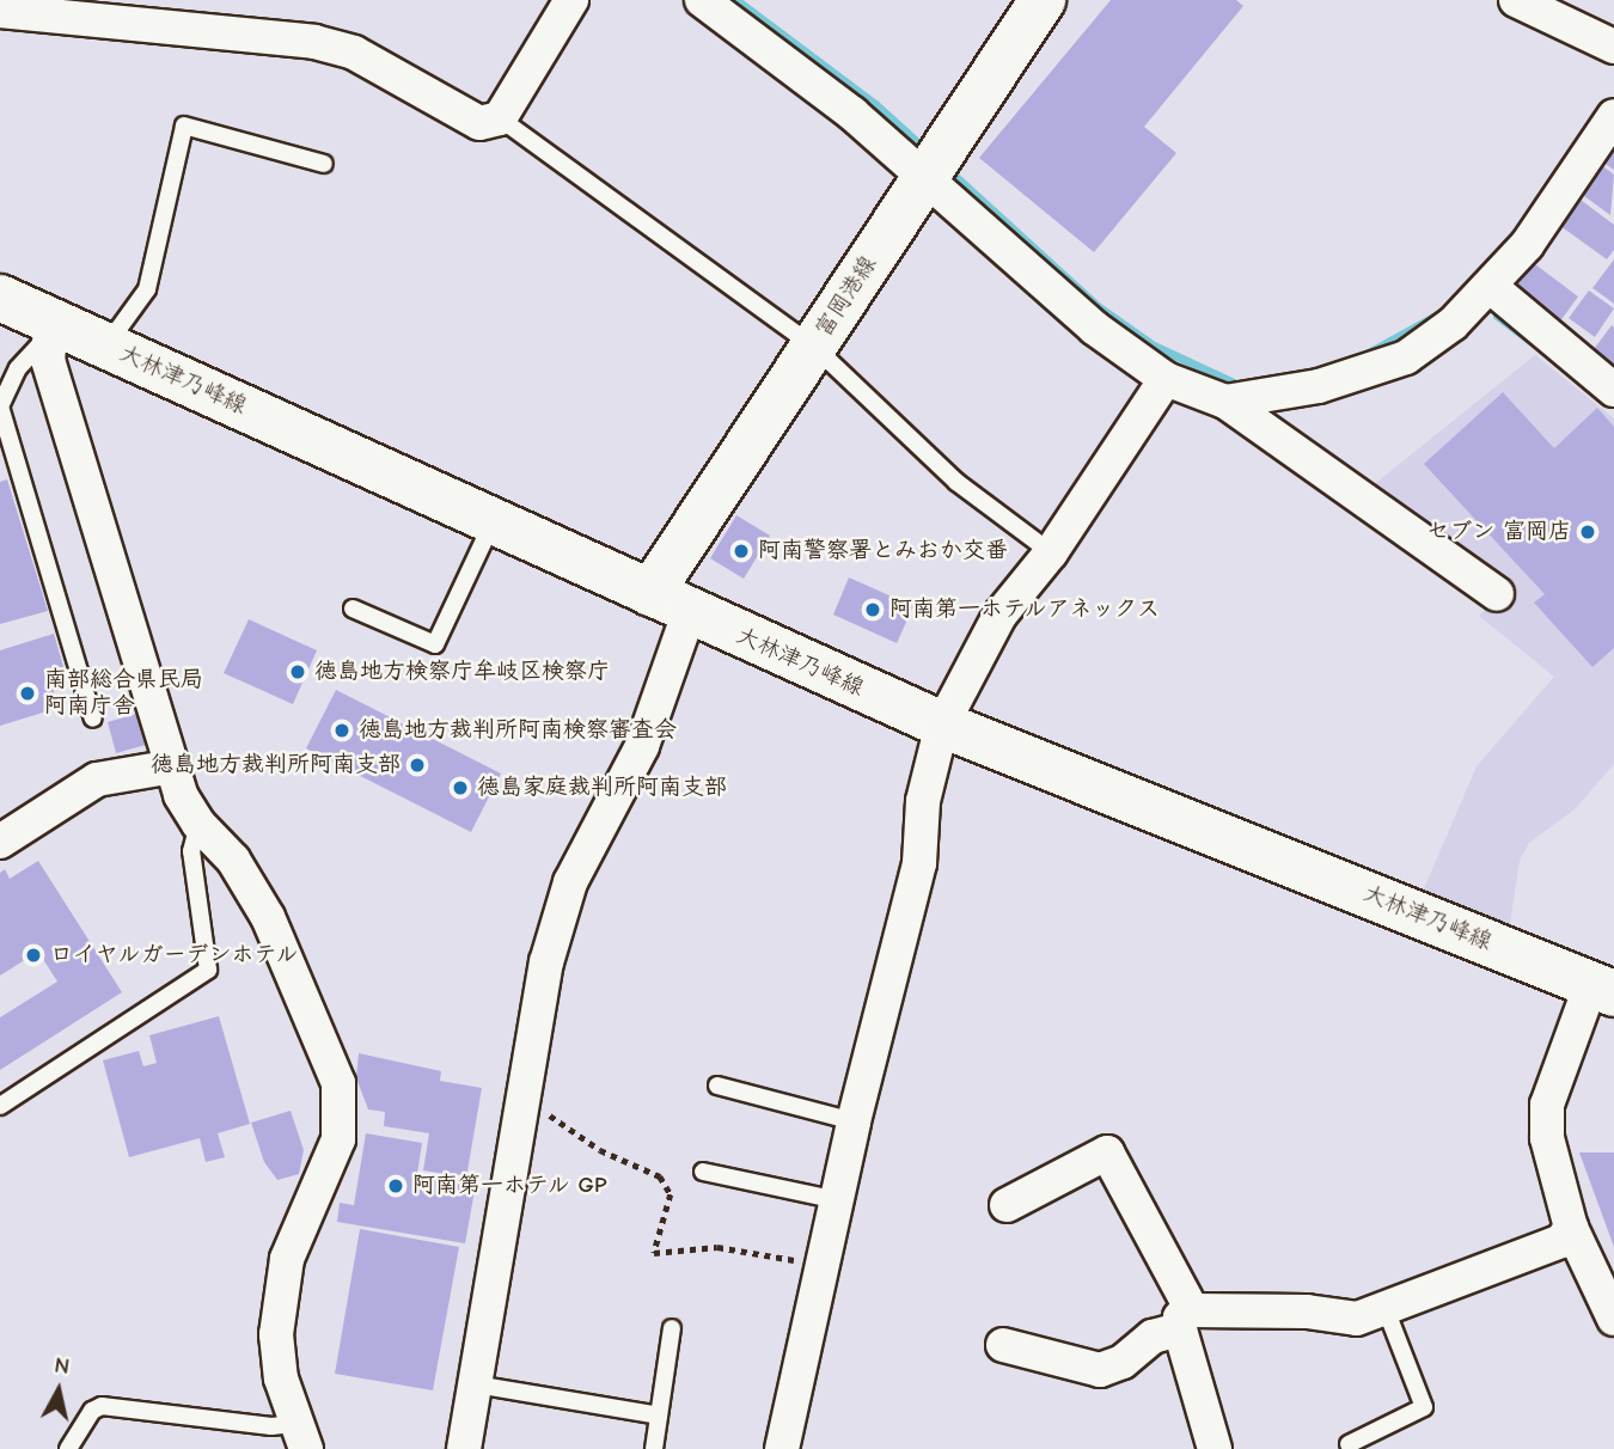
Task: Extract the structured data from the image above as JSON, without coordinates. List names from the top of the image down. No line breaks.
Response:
{"streets":{"main road":["富岡港線","大林津乃峰線"]},"crossings":[["富岡港線","大林津乃峰線"]],"places":["セブン 富岡店","阿南警察署とみおか交番","阿南第一ホテルアネックス","徳島地方検察庁牟岐区検察庁","南部総合県民局 阿南庁舎","徳島地方裁判所阿南検察審査会","徳島地方裁判所阿南支部","徳島家庭裁判所阿南支部","ロイヤルガーデンホテル","阿南第一ホテル GP"],"north":"top"}
